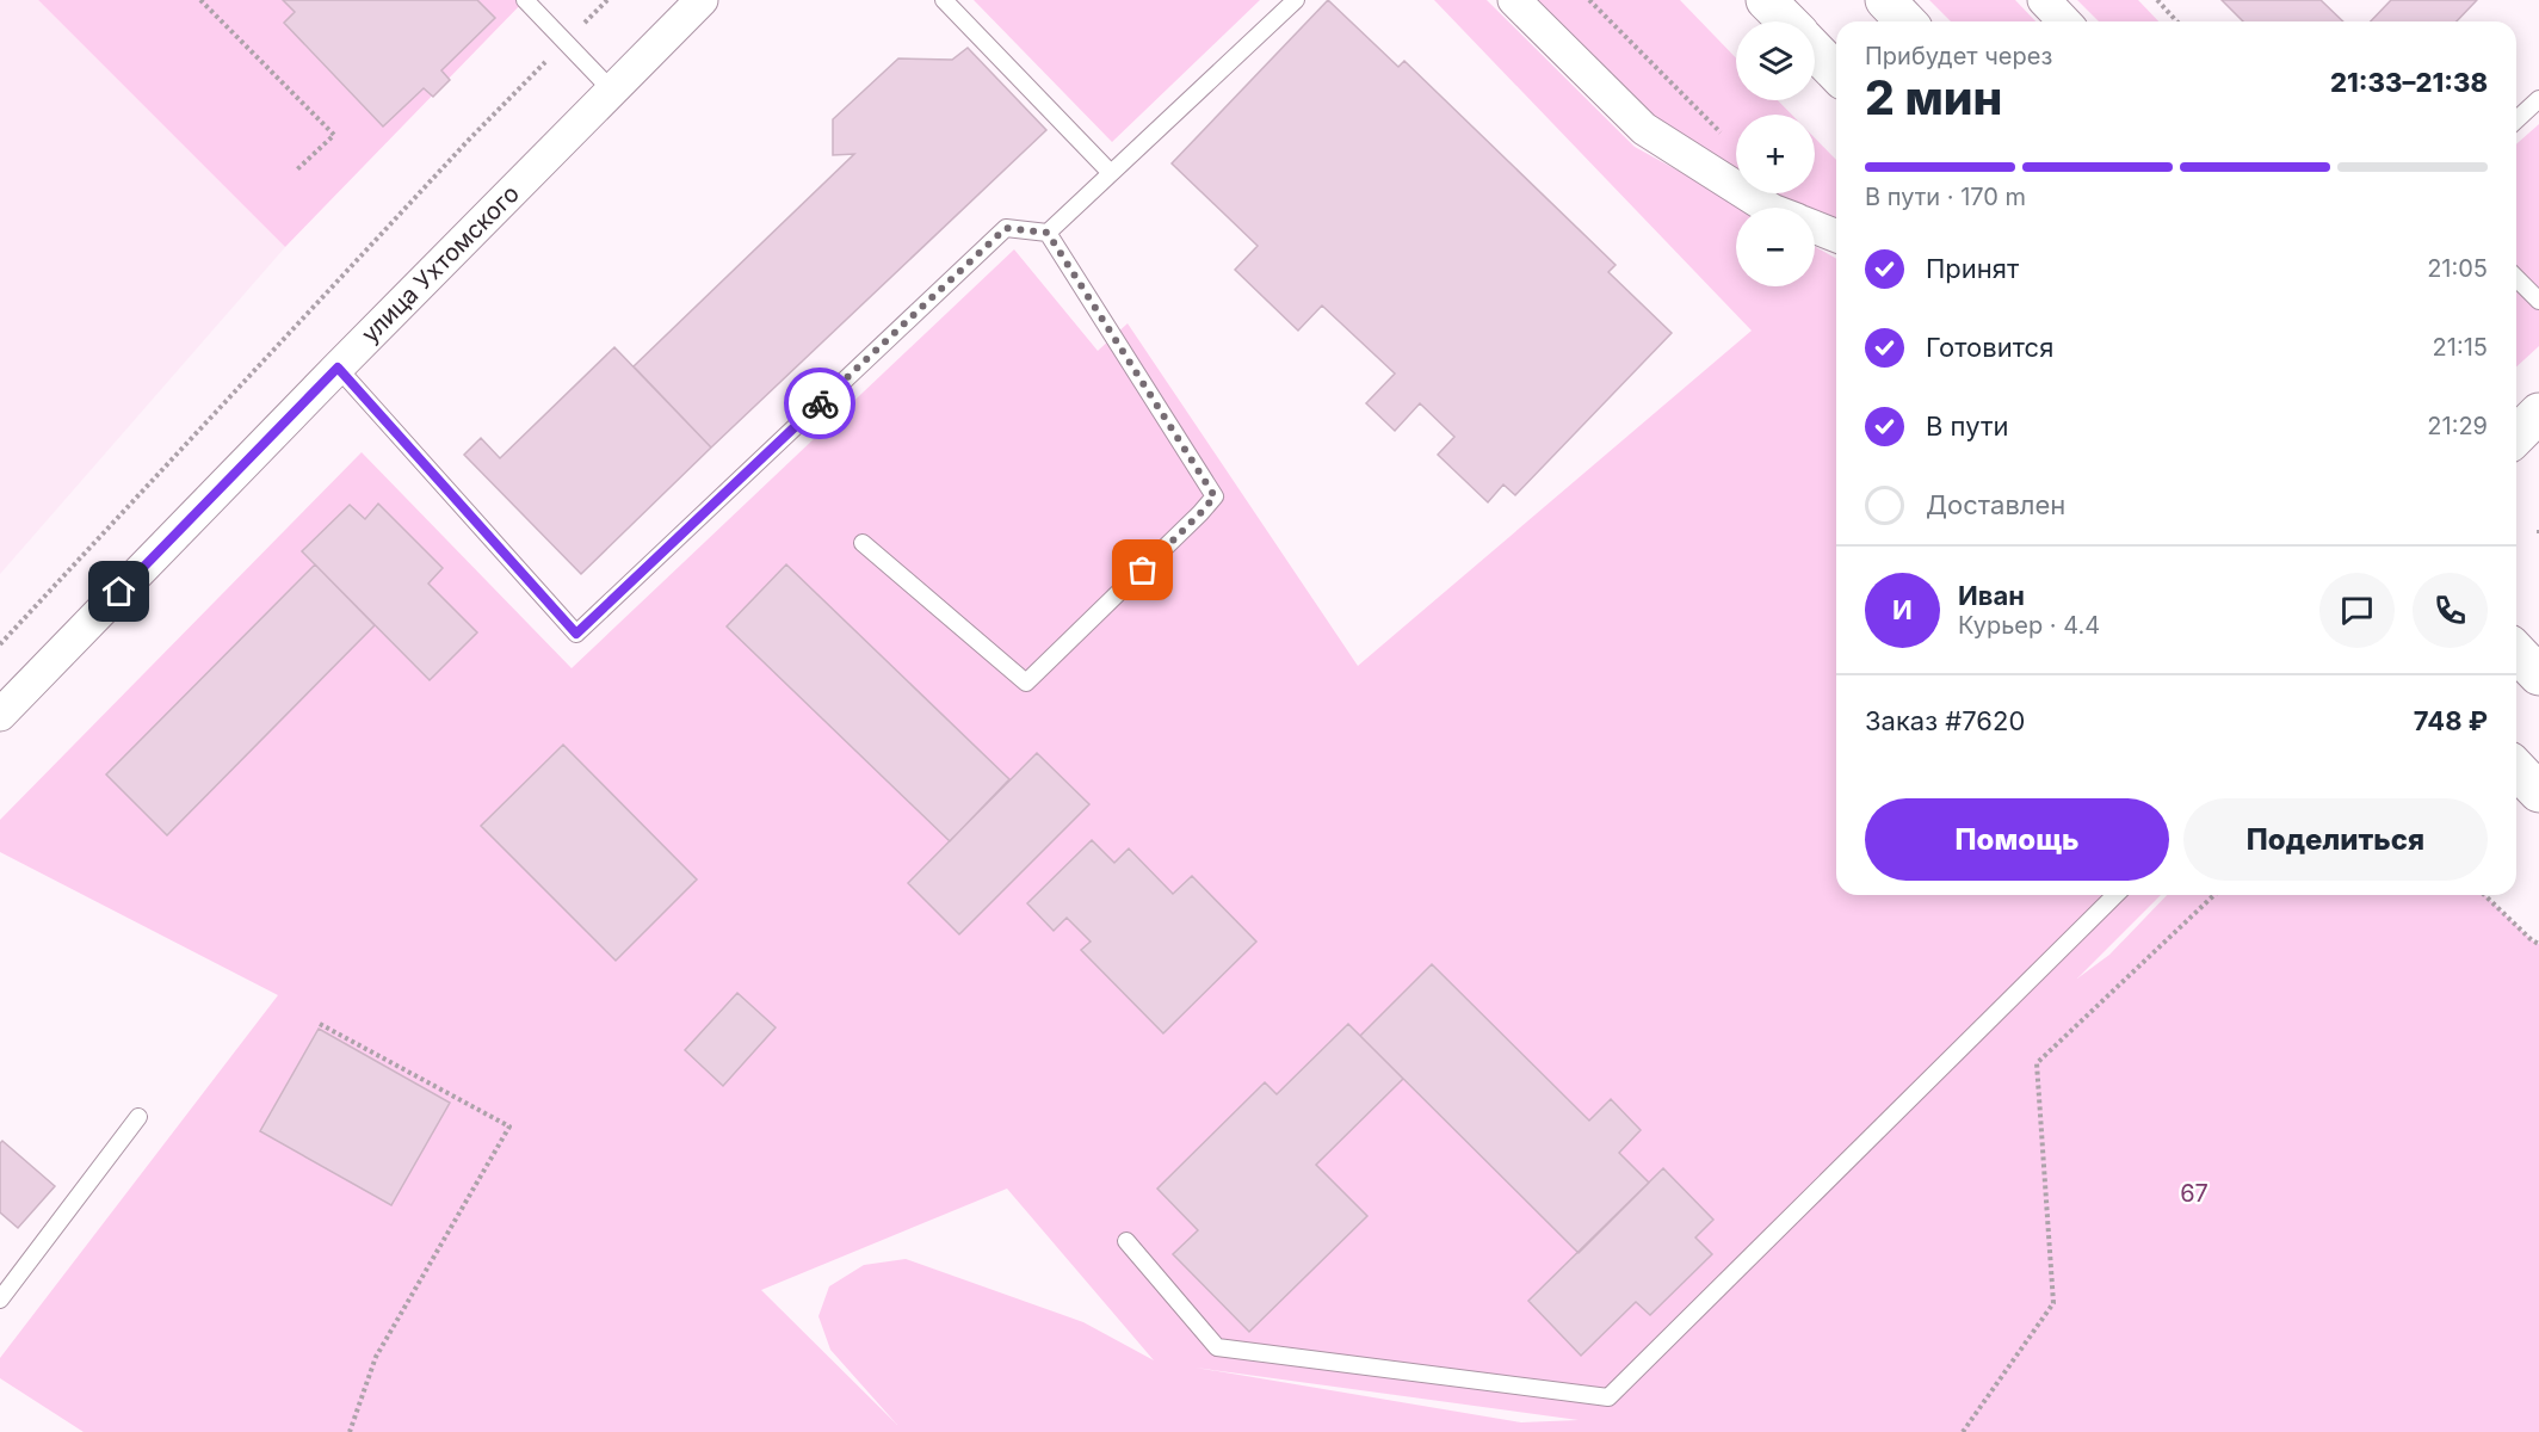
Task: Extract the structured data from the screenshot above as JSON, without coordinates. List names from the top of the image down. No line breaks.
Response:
{"streets":{"street":["улица Ухтомского"]},"parks":["67"],"page":{"map_buttons":["+","−"],"heading":["2 мин","Прибудет через","21:33–21:38"],"panel":["Иван","Курьер · 4.4","Заказ #7620","748 ₽"],"bar":"В пути · 170 m","list":[["Принят","21:05"],["Готовится","21:15"],["В пути","21:29"],"Доставлен"],"round":"И","buttons":["Помощь","Поделиться"]}}
